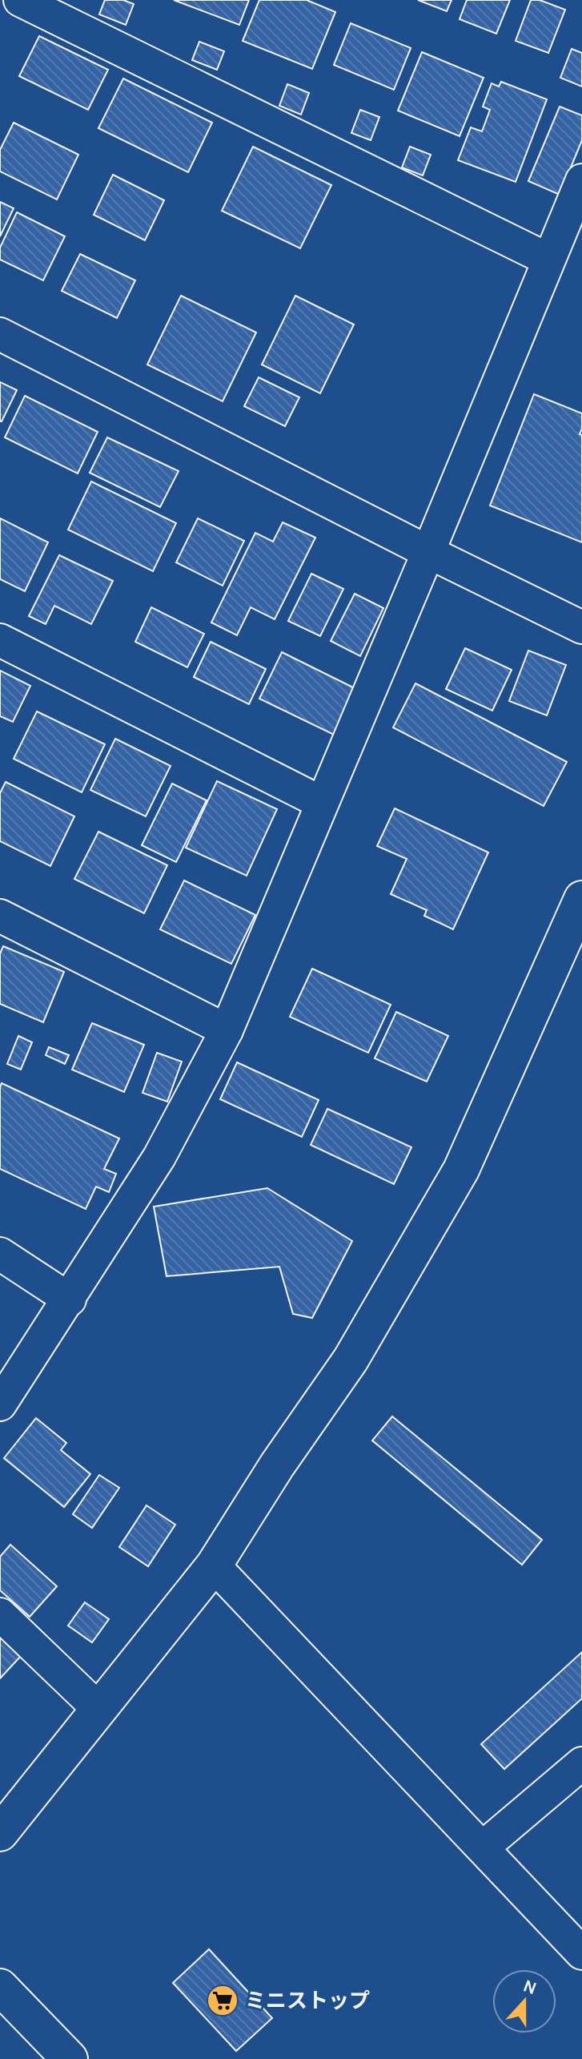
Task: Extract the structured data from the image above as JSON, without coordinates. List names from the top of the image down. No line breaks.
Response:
{"places":{"supermarket":["ミニストップ"]},"north":"top"}
